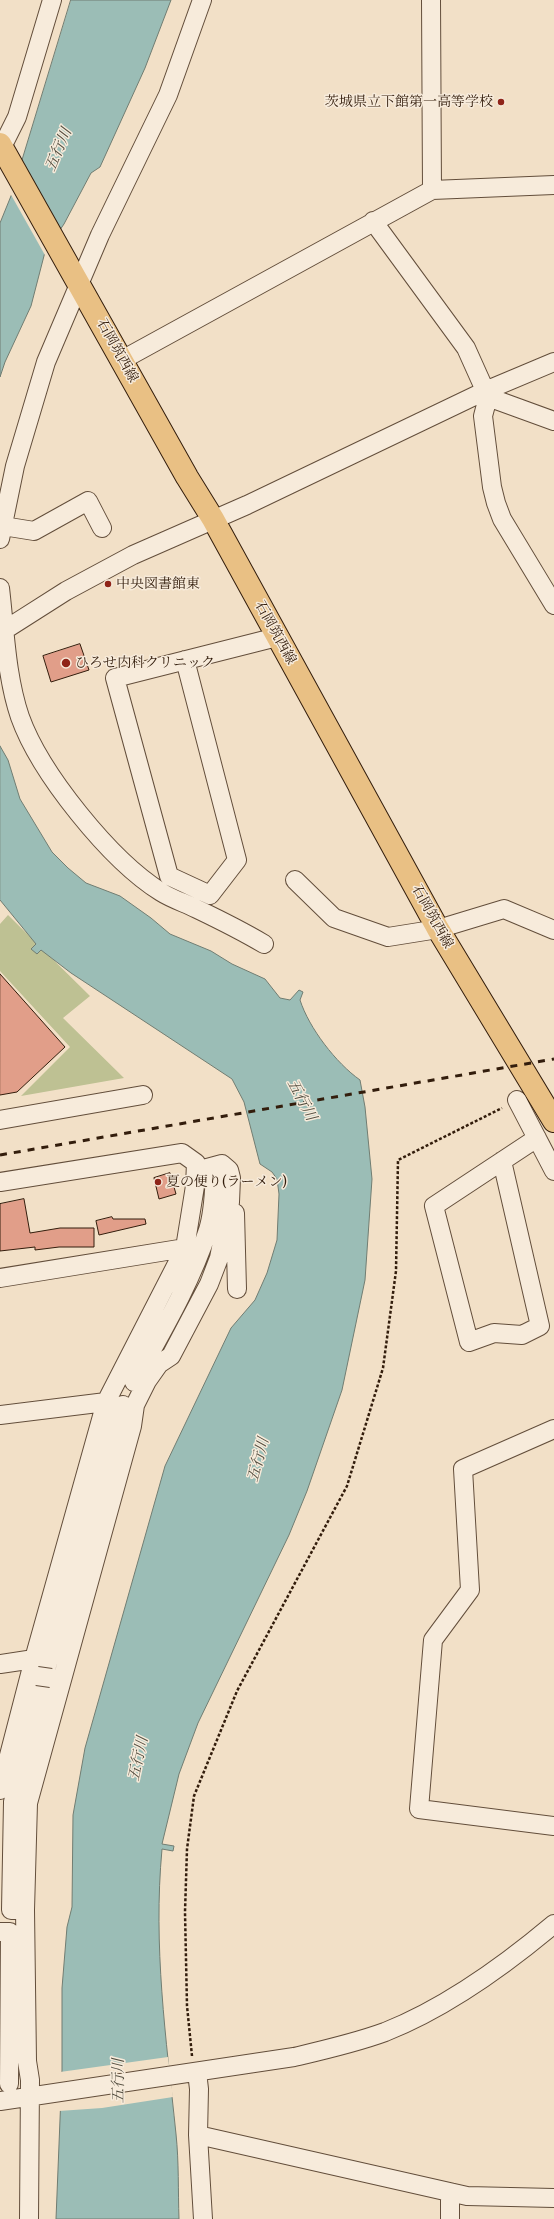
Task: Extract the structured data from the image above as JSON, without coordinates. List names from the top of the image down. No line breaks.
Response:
{"streets":{"main road":["石岡筑西線"]},"water":["五行川"],"places":["茨城県立下館第一高等学校","中央図書館東","ひろせ内科クリニック","夏の便り(ラーメン)"]}
